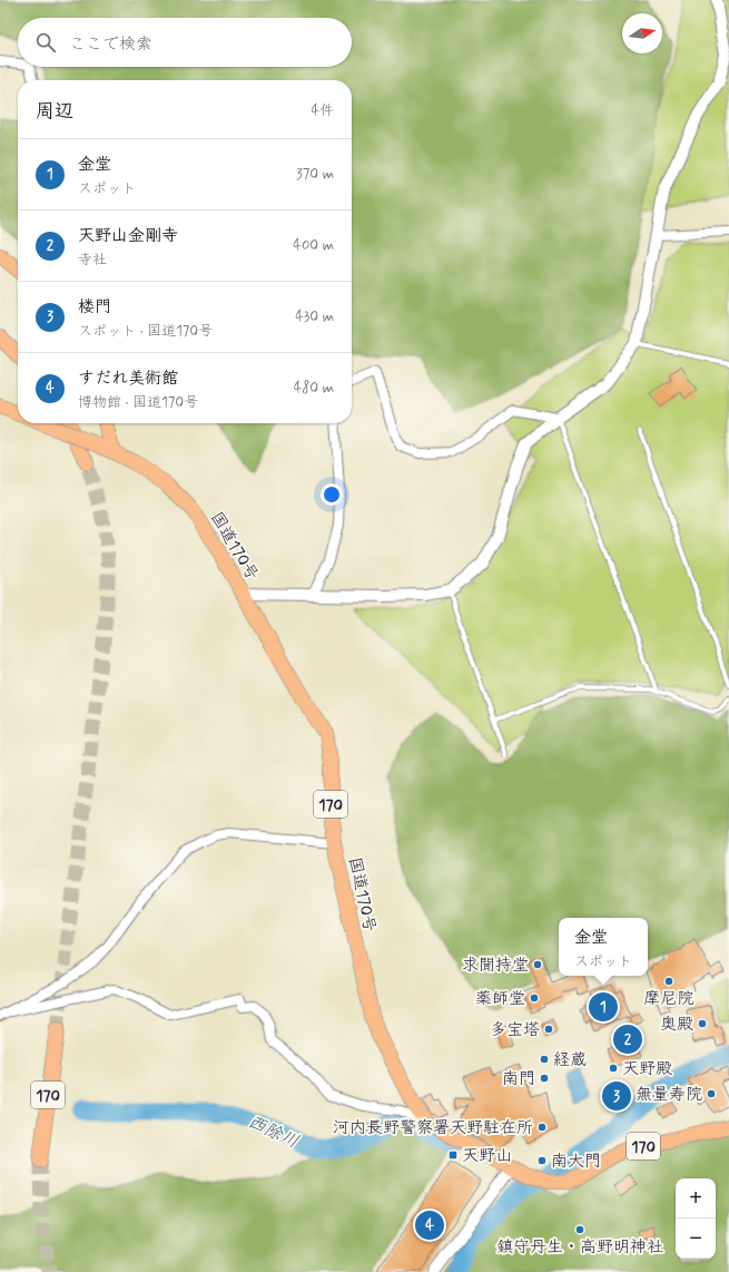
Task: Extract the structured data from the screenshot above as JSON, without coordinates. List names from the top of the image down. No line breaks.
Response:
{"streets":{"highway":["国道170号","170"]},"water":["西除川"],"places":{"other":["求聞持堂","摩尼院","薬師堂","奥殿","多宝塔","経蔵","天野殿","南門","無量寿院","河内長野警察署天野駐在所","南大門","鎮守丹生・高野明神社"],"transit":["天野山"]},"north":"right","page":{"search":"ここで検索","heading":["周辺","4件"],"list":[{"mark":"1","name":"金堂","note":"スポット","value":"370 m"},{"mark":"2","name":"天野山金剛寺","note":"寺社","value":"400 m"},{"mark":"3","name":"楼門","note":"スポット · 国道170号","value":"430 m"},{"mark":"4","name":"すだれ美術館","note":"博物館 · 国道170号","value":"480 m"}],"popup":["金堂","スポット"],"pins":["1","2","3","4"],"map_buttons":["+","−"]}}
